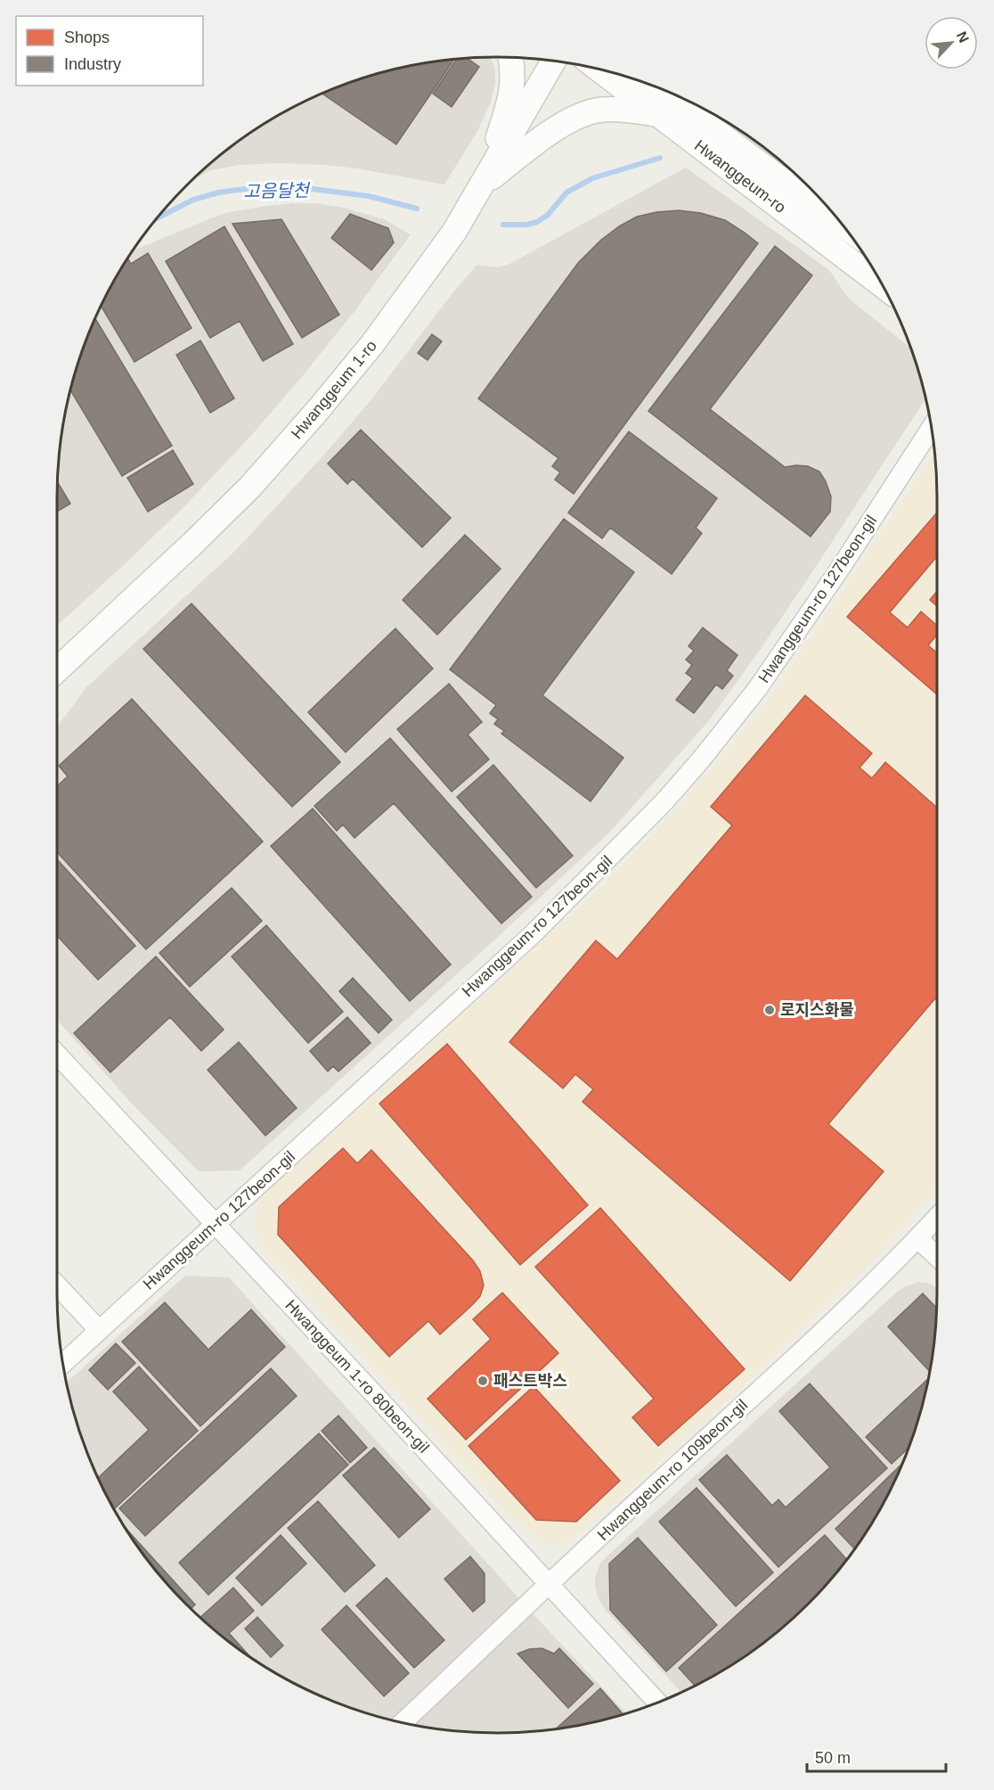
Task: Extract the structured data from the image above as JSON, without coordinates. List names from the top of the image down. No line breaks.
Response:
{"streets":{"street":["Hwanggeum-ro","Hwanggeum 1-ro","Hwanggeum-ro 127beon-gil","Hwanggeum 1-ro 80beon-gil","Hwanggeum-ro 109beon-gil"]},"crossings":[["Hwanggeum-ro 127beon-gil","Hwanggeum 1-ro 80beon-gil"],["Hwanggeum 1-ro 80beon-gil","Hwanggeum-ro 109beon-gil"]],"water":["고음달천"],"places":["로지스화물","패스트박스"],"legend":["Shops","Industry"],"scale_bar":"50 m","north":"top right"}
